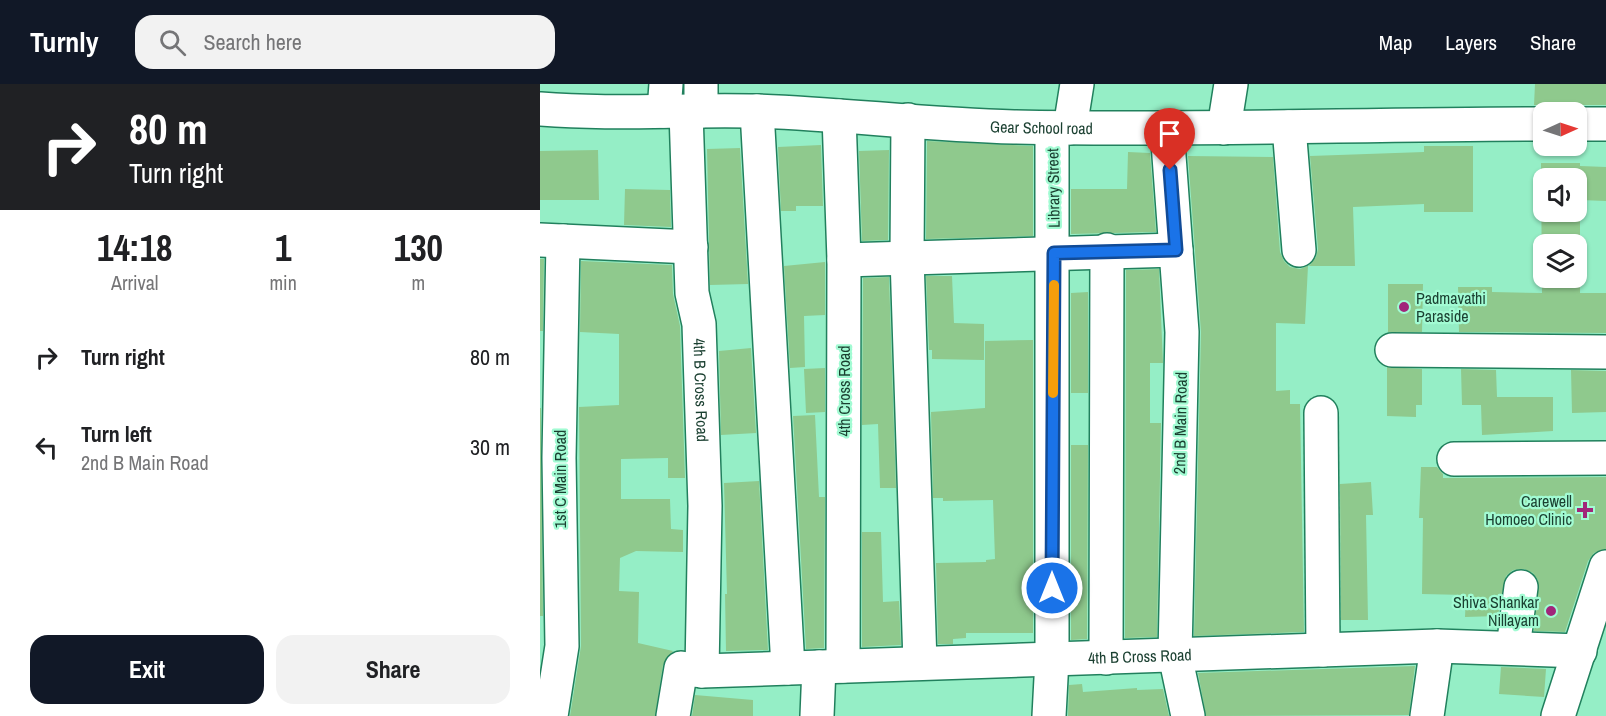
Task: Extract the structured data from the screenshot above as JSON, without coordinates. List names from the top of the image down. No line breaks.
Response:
{"streets":{"street":["Gear School road","Library Street","4th B Cross Road","4th Cross Road","2nd B Main Road","1st C Main Road"]},"crossings":[["Gear School road","Library Street"],["Gear School road","4th B Cross Road"],["Gear School road","4th Cross Road"],["Gear School road","2nd B Main Road"],["Library Street","4th B Cross Road"],["4th B Cross Road","4th Cross Road"],["4th B Cross Road","2nd B Main Road"]],"places":{"other":["Padmavathi Paraside","Shiva Shankar Nillayam"],"health":["Carewell Homoeo Clinic"]},"north":"right","page":{"header":"Turnly","search":"Search here","nav":["Map","Layers","Share"],"turn":["80 m","Turn right"],"eta":["14:18","Arrival","1","min","130","m"],"list":[{"name":"Turn right","value":"80 m"},{"name":"Turn left","note":"2nd B Main Road","value":"30 m"}],"buttons":["Exit","Share"]}}
